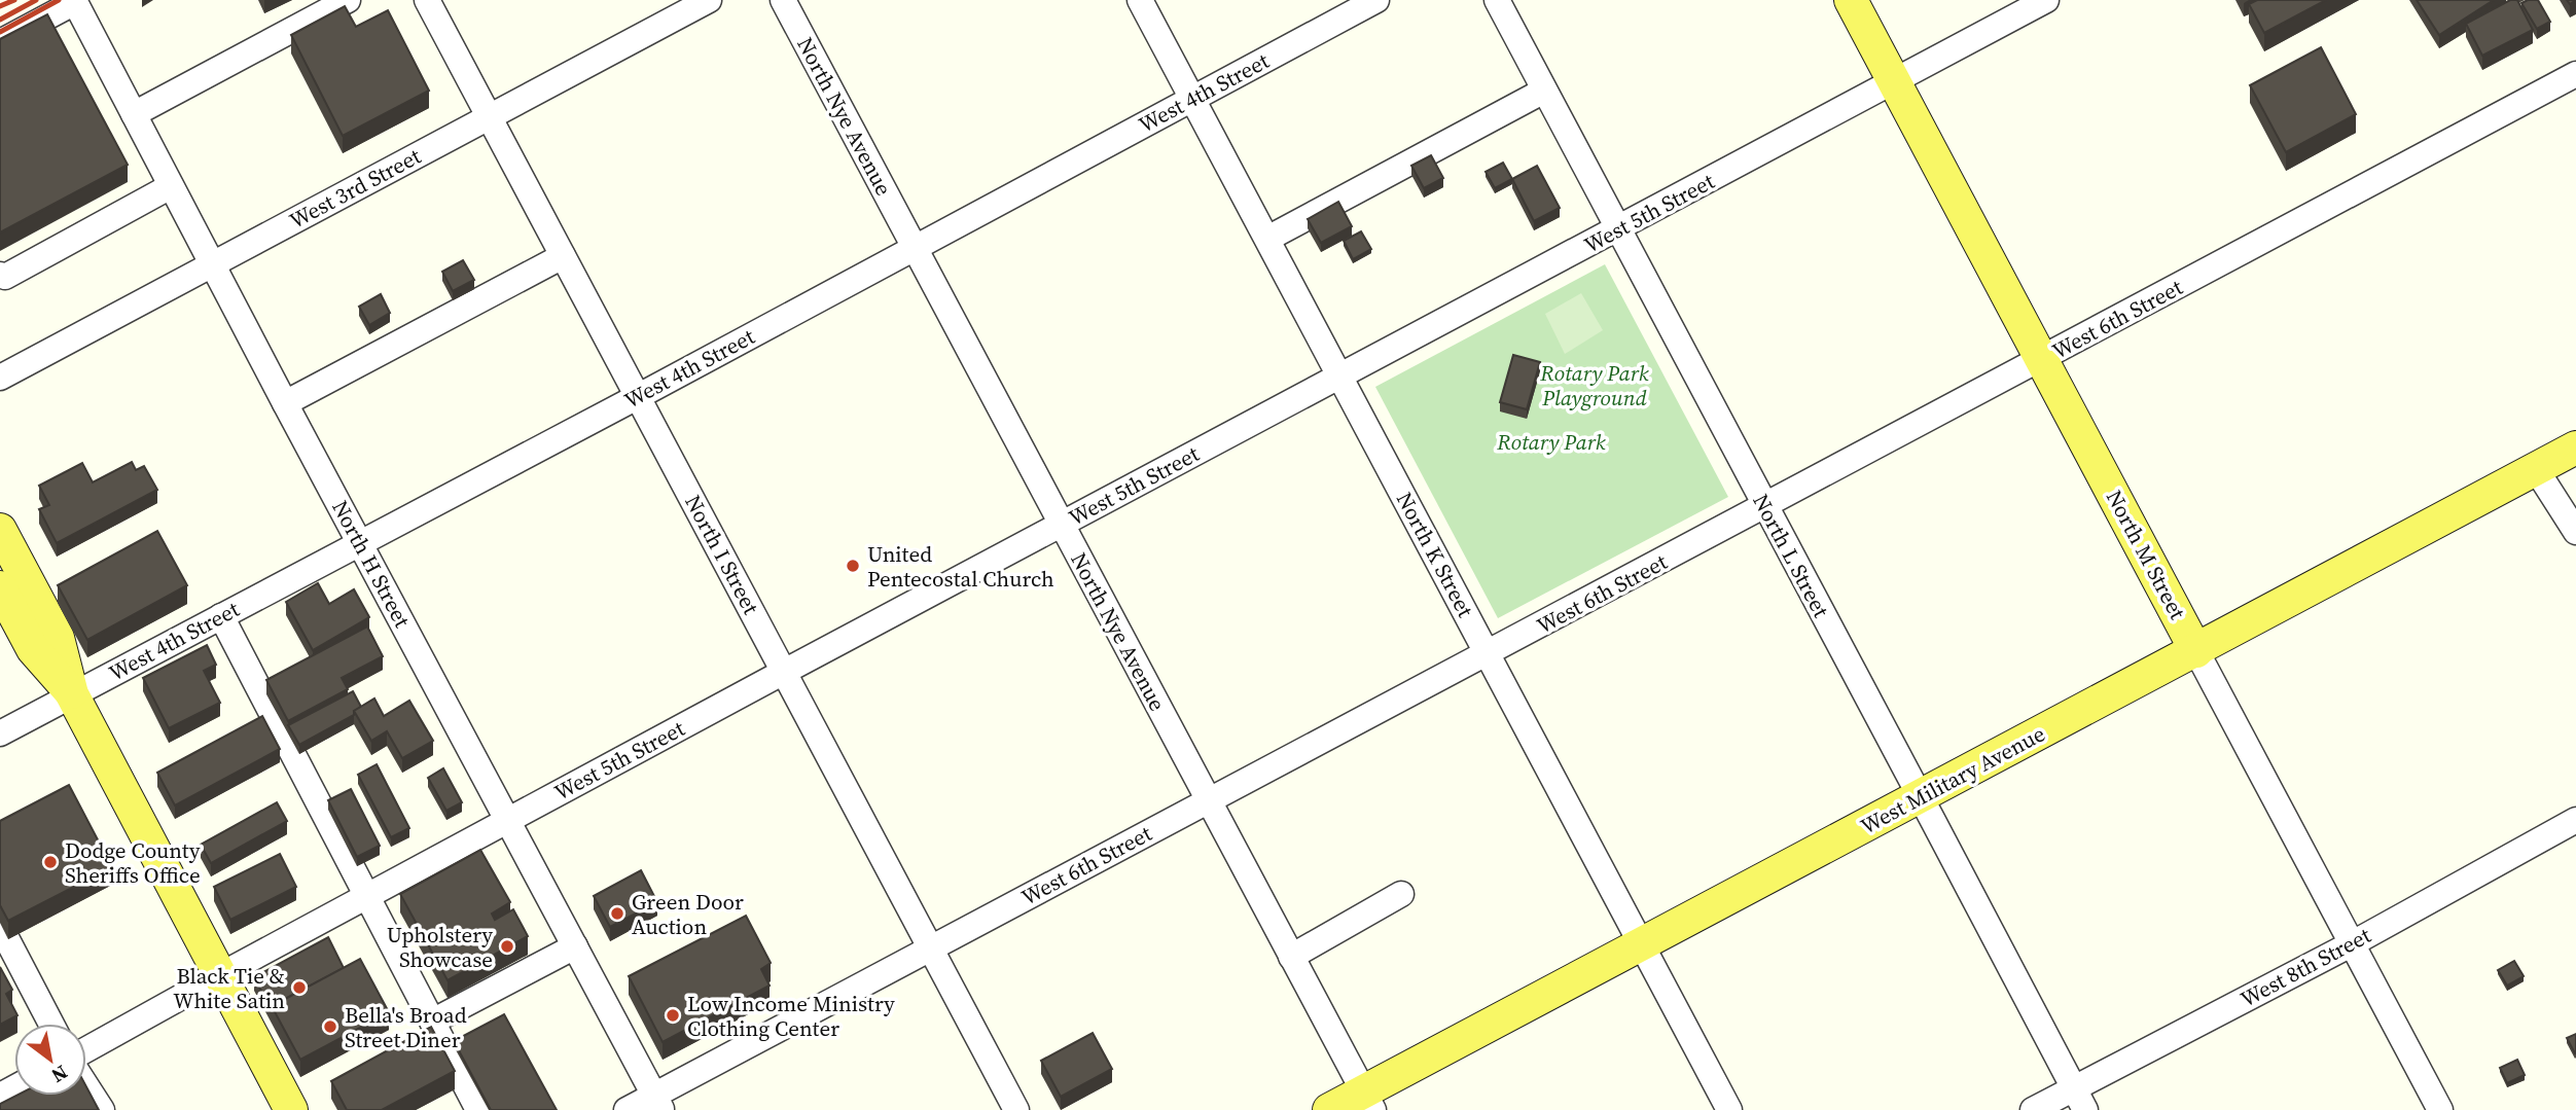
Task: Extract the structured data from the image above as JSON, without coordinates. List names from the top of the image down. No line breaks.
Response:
{"streets":{"main road":["North M Street","West Military Avenue"],"street":["West 4th Street","North Nye Avenue","West 3rd Street","West 5th Street","West 6th Street","North I Street","North K Street","North L Street","North H Street","West 8th Street"]},"crossings":[["West 4th Street","North Nye Avenue"],["West 4th Street","North I Street"],["West 4th Street","North K Street"],["West 4th Street","North H Street"],["North Nye Avenue","West 5th Street"],["North Nye Avenue","West 6th Street"],["North Nye Avenue","West Military Avenue"],["West 3rd Street","North I Street"],["West 3rd Street","North H Street"],["West 5th Street","North I Street"],["West 5th Street","North K Street"],["West 5th Street","North M Street"],["West 5th Street","North L Street"],["West 5th Street","North H Street"],["West 6th Street","North I Street"],["West 6th Street","North K Street"],["West 6th Street","North M Street"],["West 6th Street","North L Street"],["West 6th Street","North H Street"],["North K Street","West Military Avenue"],["North M Street","West Military Avenue"],["North M Street","West 8th Street"],["North L Street","West Military Avenue"],["North L Street","West 8th Street"]],"parks":["Rotary Park Playground","Rotary Park"],"places":["United Pentecostal Church","Dodge County Sheriffs Office","Green Door Auction","Upholstery Showcase","Black Tie & White Satin","Low Income Ministry Clothing Center","Bella's Broad Street Diner"],"north":"bottom right"}
